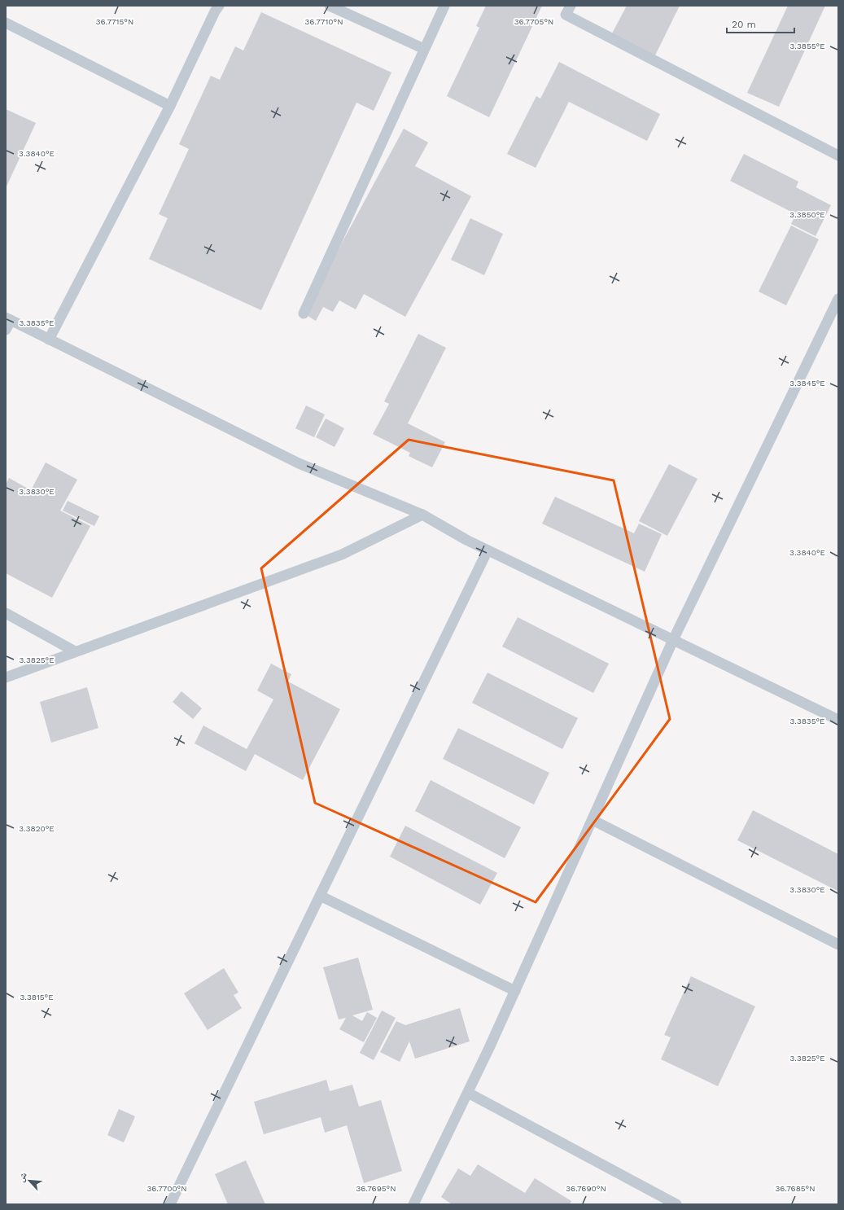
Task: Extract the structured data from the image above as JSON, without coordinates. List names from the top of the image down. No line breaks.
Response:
{"scale_bar":"20 m","north":"top left","coordinates":["36.7715°N","36.7710°N","36.7705°N","3.3855°E","3.3840°E","3.3850°E","3.3835°E","3.3845°E","3.3830°E","3.3825°E","3.3820°E","3.3815°E","36.7700°N","36.7695°N","36.7690°N","36.7685°N"]}
